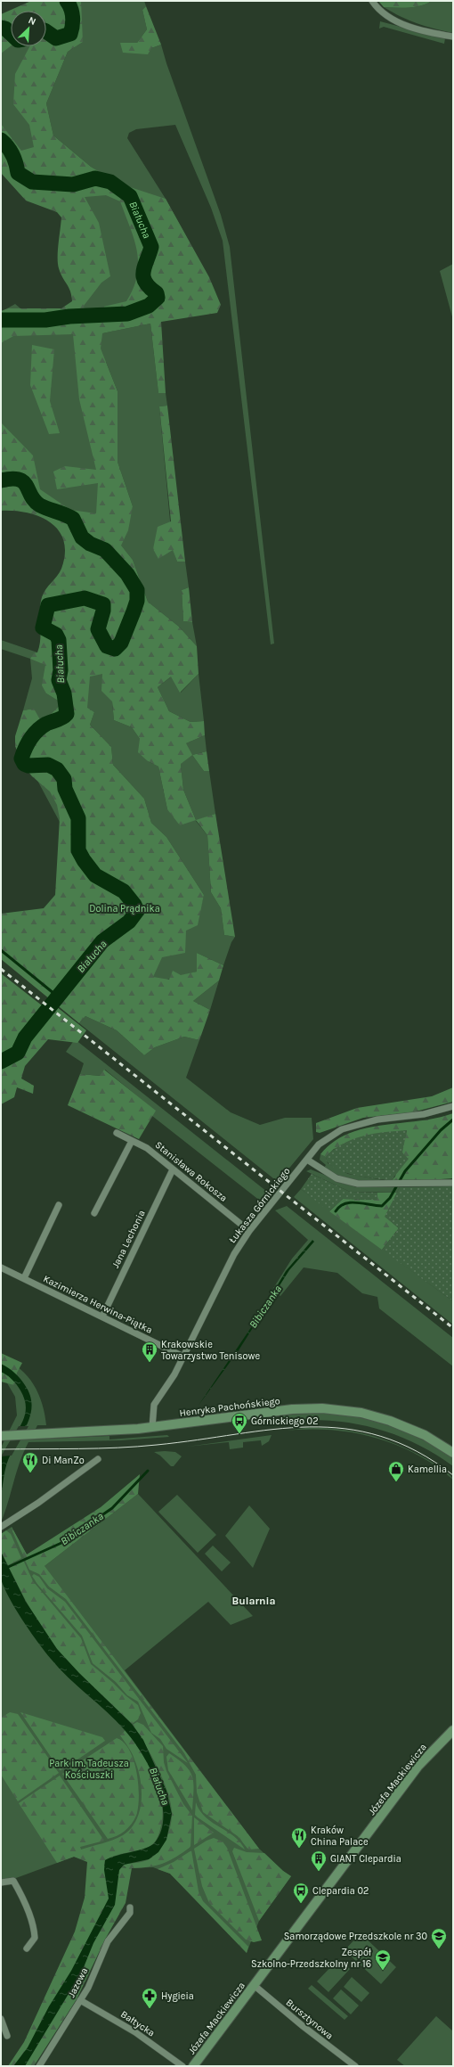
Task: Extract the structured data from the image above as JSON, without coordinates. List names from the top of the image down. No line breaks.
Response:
{"streets":{"street":["Stanisława Rokosza","Łukasza Górnickiego","Jana Lechonia","Kazimierza Herwina-Piątka","Henryka Pachońskiego","Józefa Mackiewicza","Jazowa","Bursztynowa","Bałtycka"]},"crossings":[["Stanisława Rokosza","Łukasza Górnickiego"],["Stanisława Rokosza","Jana Lechonia"],["Łukasza Górnickiego","Kazimierza Herwina-Piątka"],["Łukasza Górnickiego","Henryka Pachońskiego"],["Jana Lechonia","Kazimierza Herwina-Piątka"],["Józefa Mackiewicza","Bursztynowa"],["Jazowa","Bałtycka"]],"districts":["Bularnia"],"water":["Białucha","Bibiczanka"],"parks":["Dolina Prądnika","Park im. Tadeusza Kościuszki"],"places":{"building":["Krakowskie Towarzystwo Tenisowe","GIANT Clepardia"],"bus stop":["Górnickiego 02","Clepardia 02"],"restaurant":["Di ManZo","Kraków China Palace"],"shop":["Kamellia"],"school or university":["Samorządowe Przedszkole nr 30","Zespół Szkolno-Przedszkolny nr 16"],"pharmacy":["Hygieia"]},"north":"top right"}
